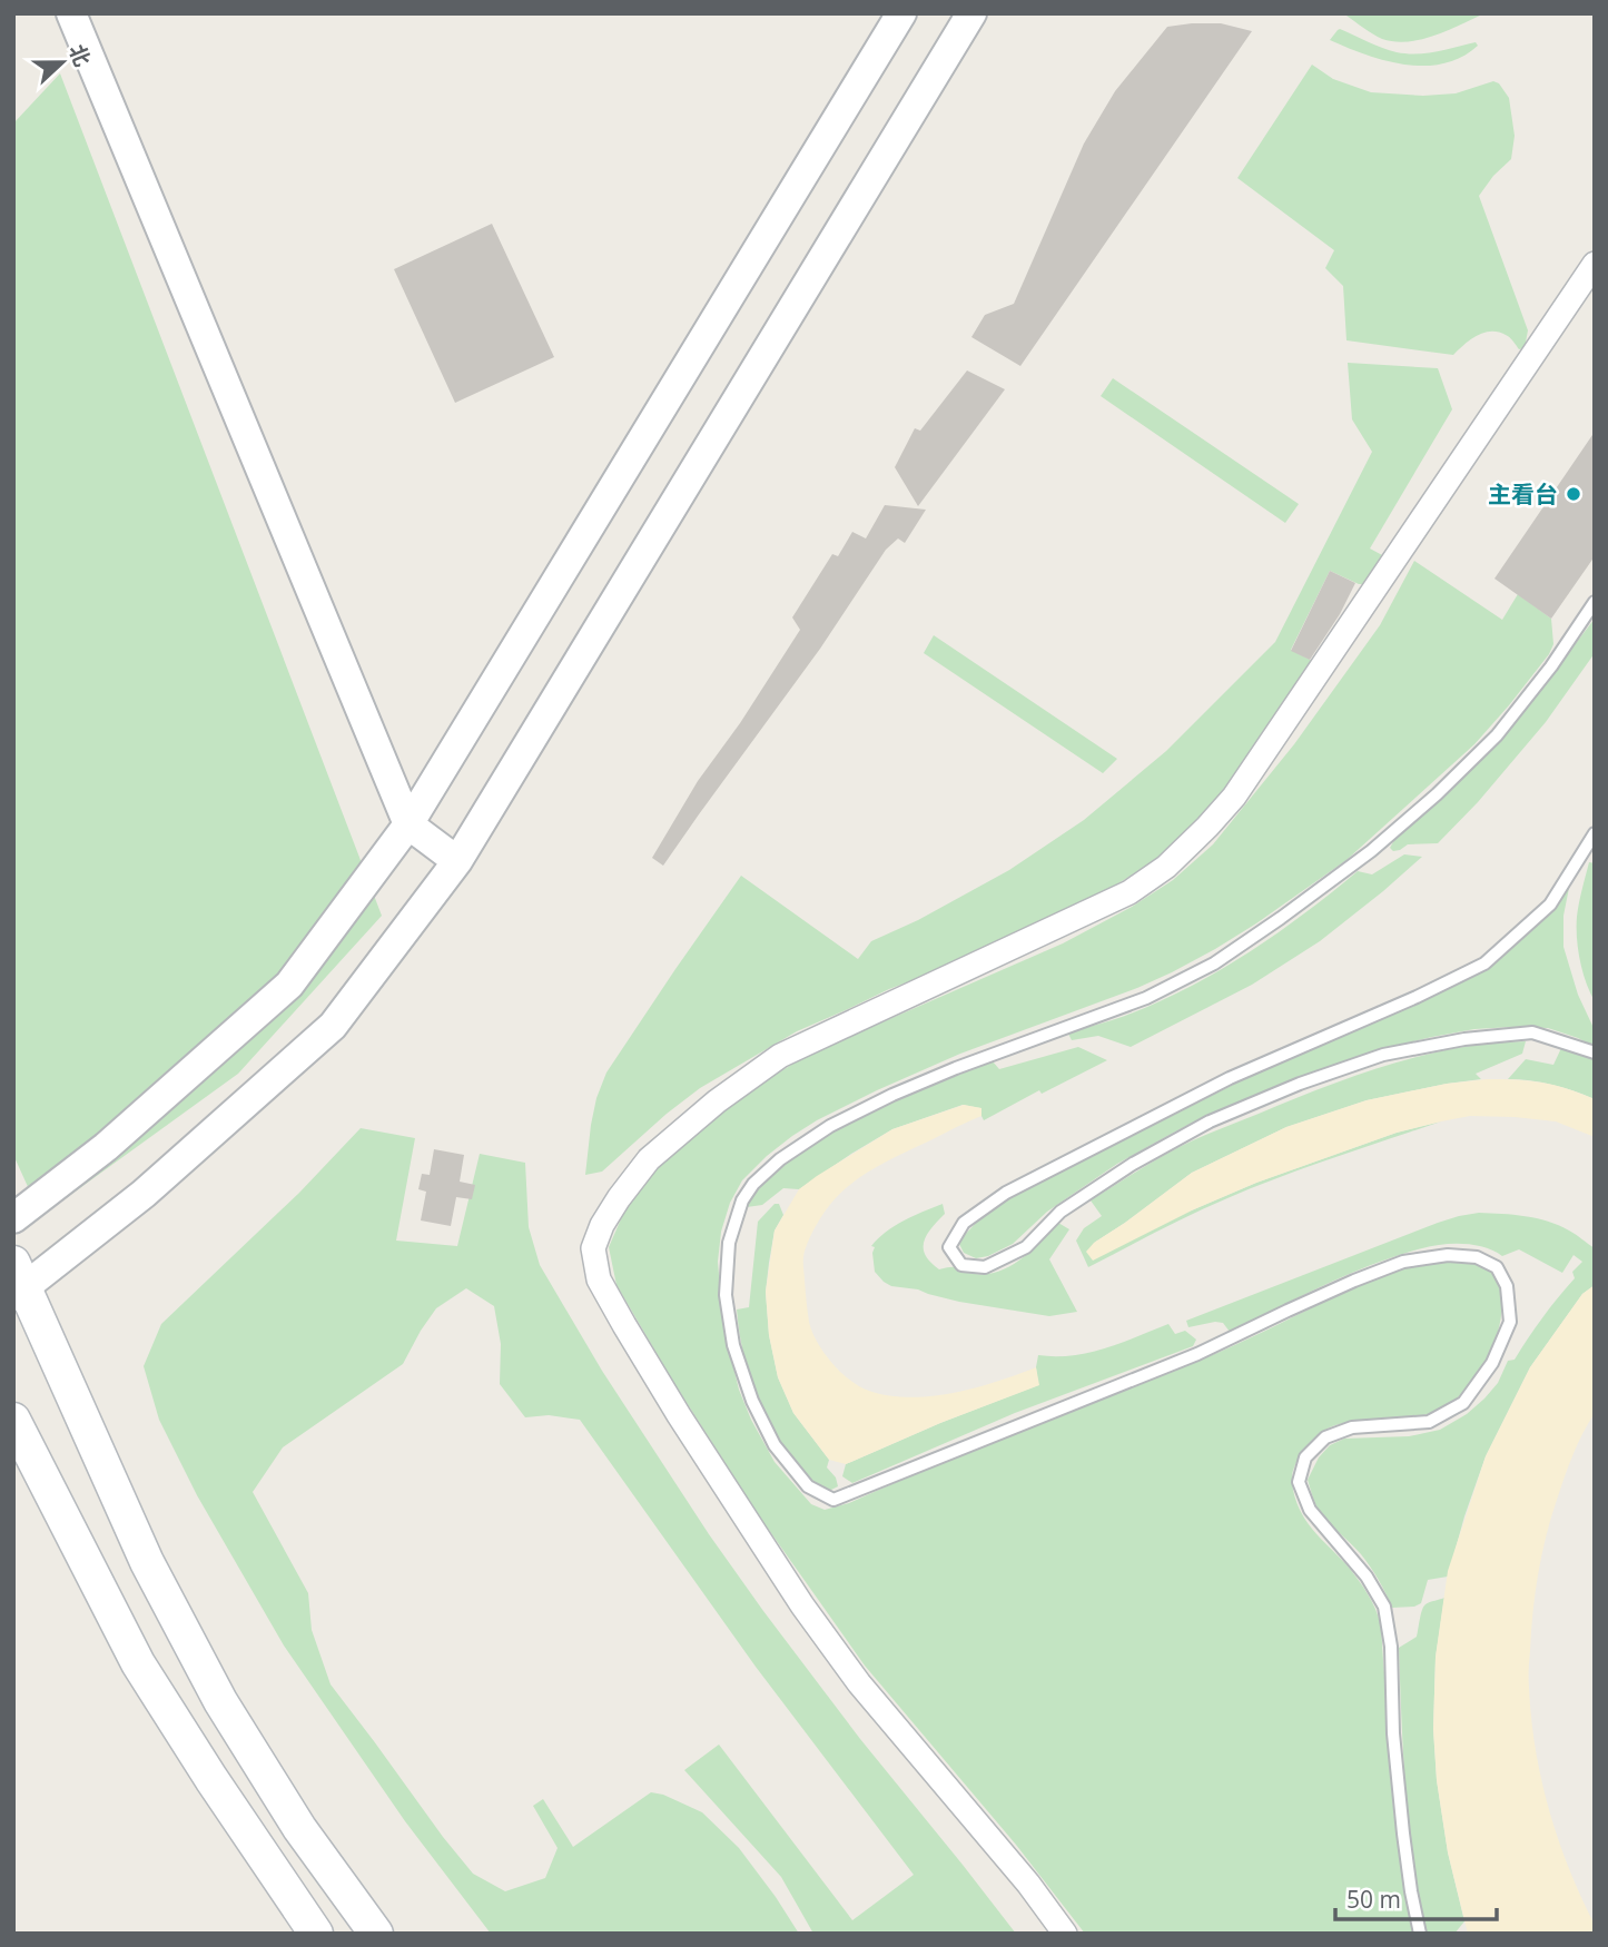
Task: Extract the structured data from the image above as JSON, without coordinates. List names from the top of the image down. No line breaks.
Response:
{"places":["主看台"],"scale_bar":"50 m","north":"right"}
